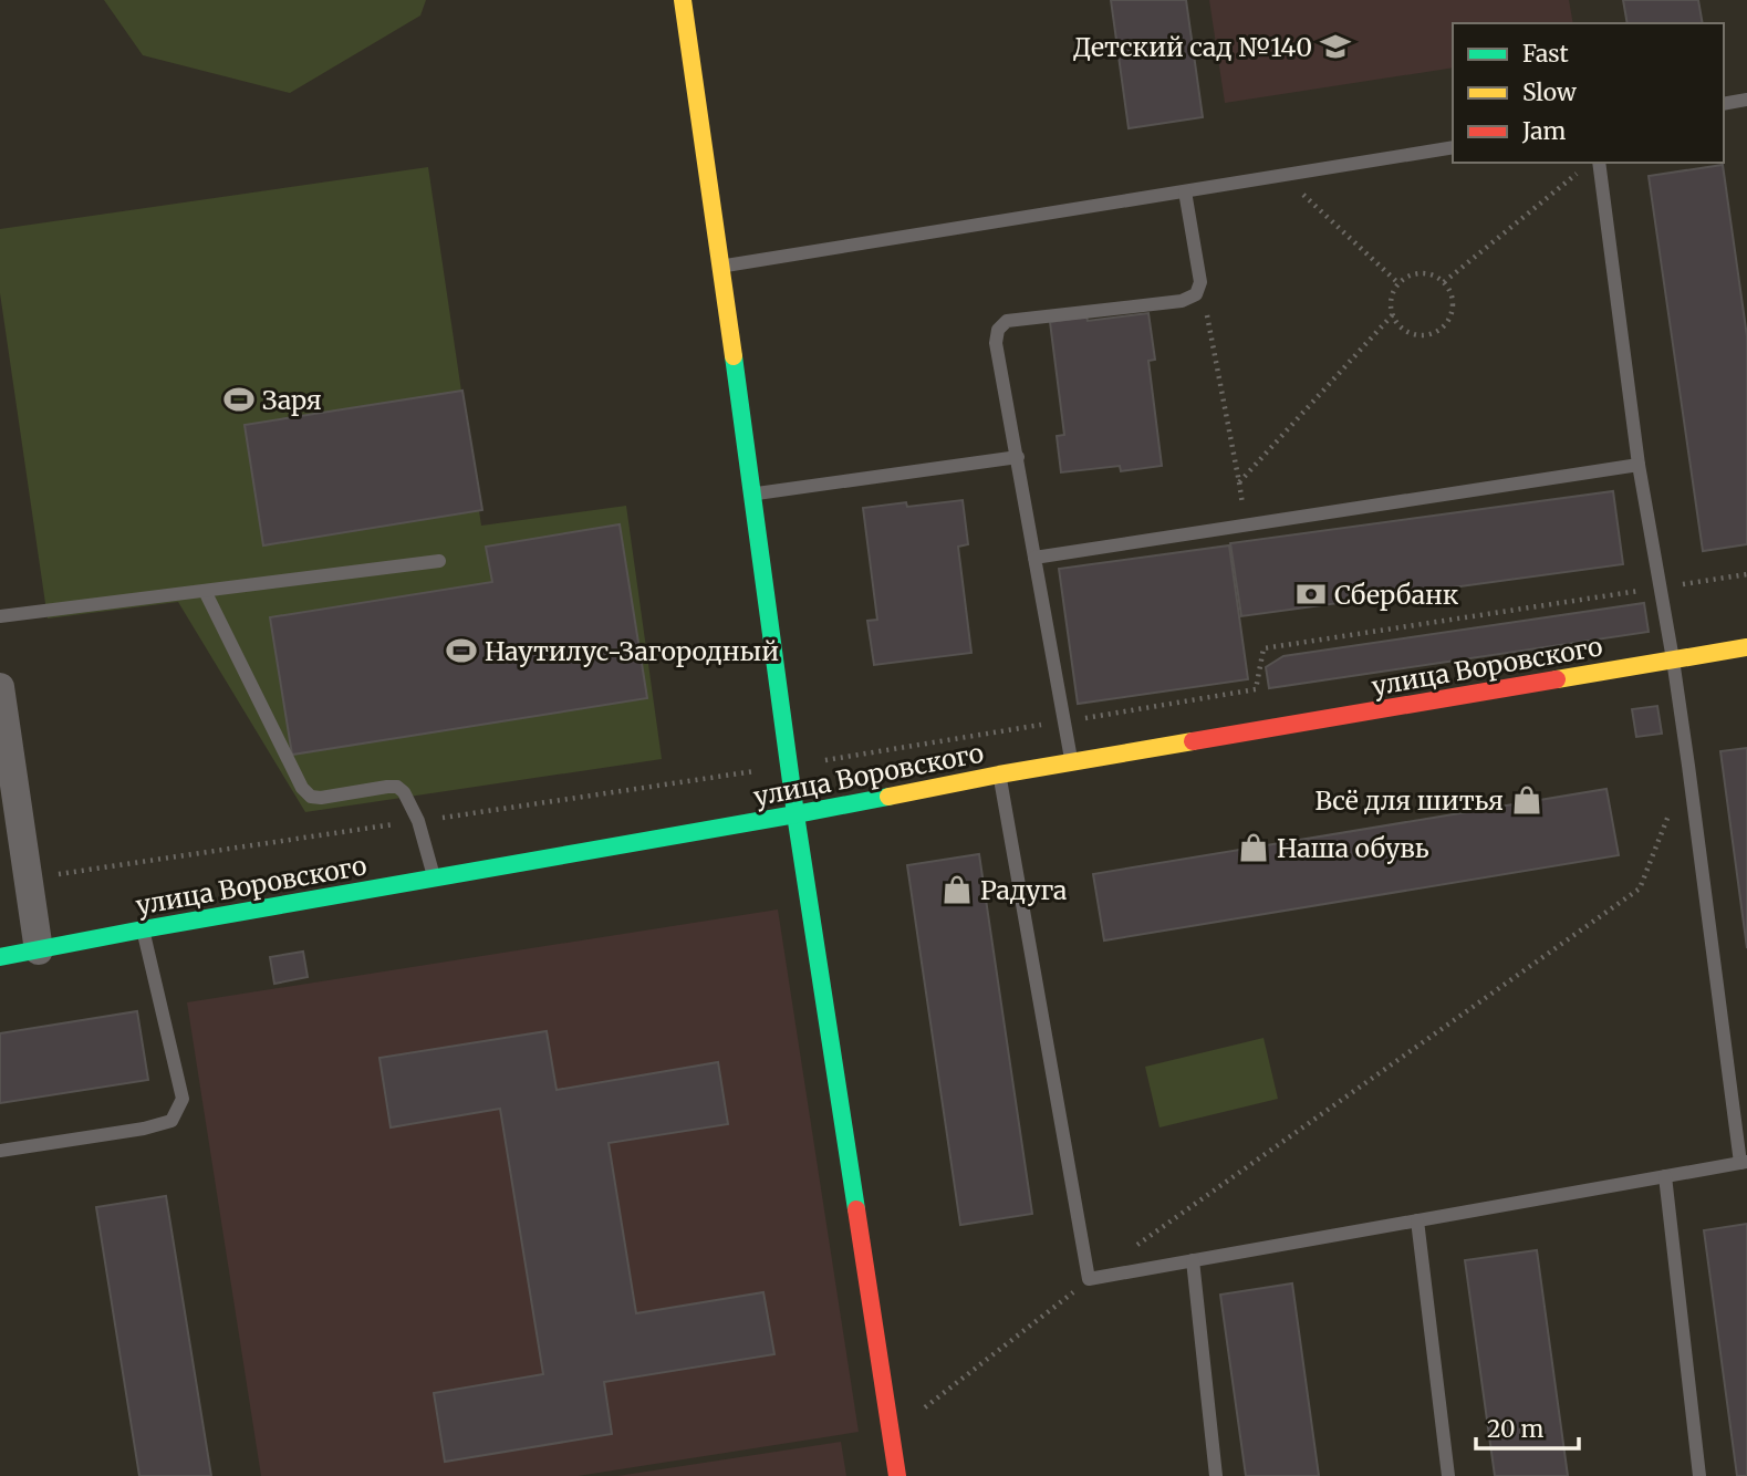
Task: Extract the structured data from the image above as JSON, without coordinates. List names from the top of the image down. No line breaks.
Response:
{"streets":{"street":["улица Воровского"]},"places":{"school or university":["Детский сад №140"],"sports":["Заря","Наутилус-Загородный"],"bank":["Сбербанк"],"shop":["Всё для шитья","Наша обувь","Радуга"]},"legend":["Fast","Slow","Jam"],"scale_bar":"20 m"}
